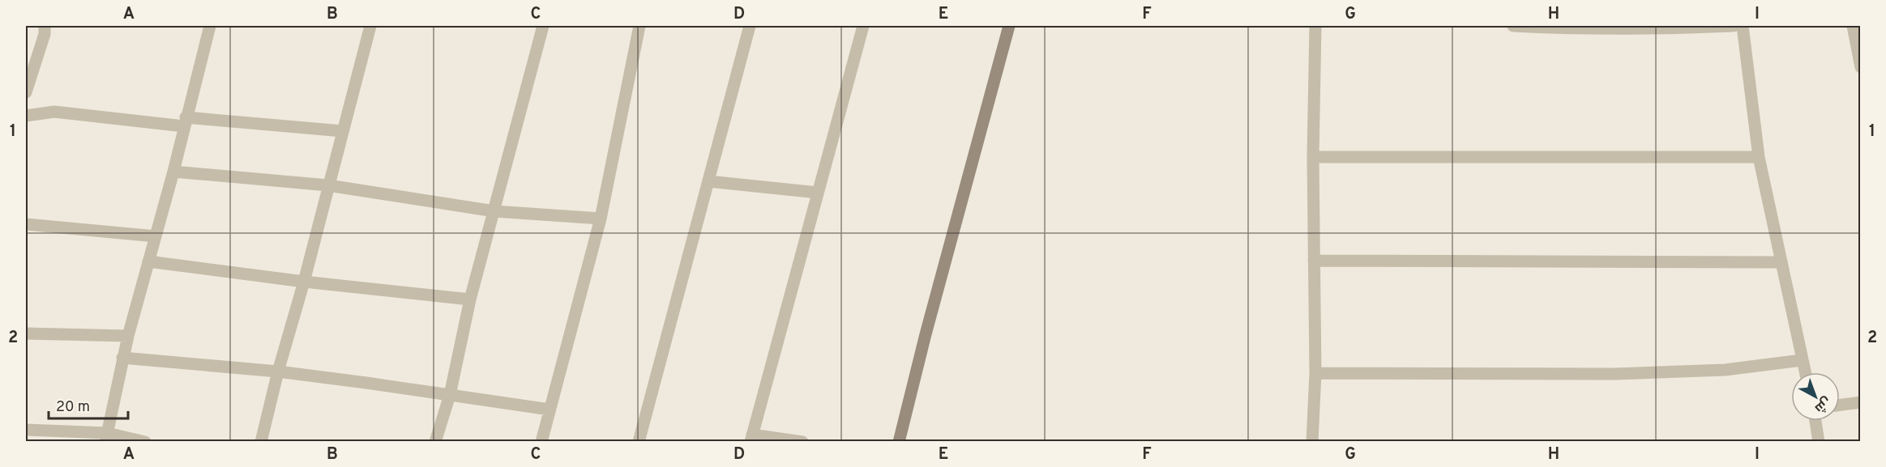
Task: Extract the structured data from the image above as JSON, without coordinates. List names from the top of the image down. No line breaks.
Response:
{"scale_bar":"20 m","north":"bottom right","grid":{"columns":["A","B","C","D","E","F","G","H","I"],"rows":["1","2"]}}
